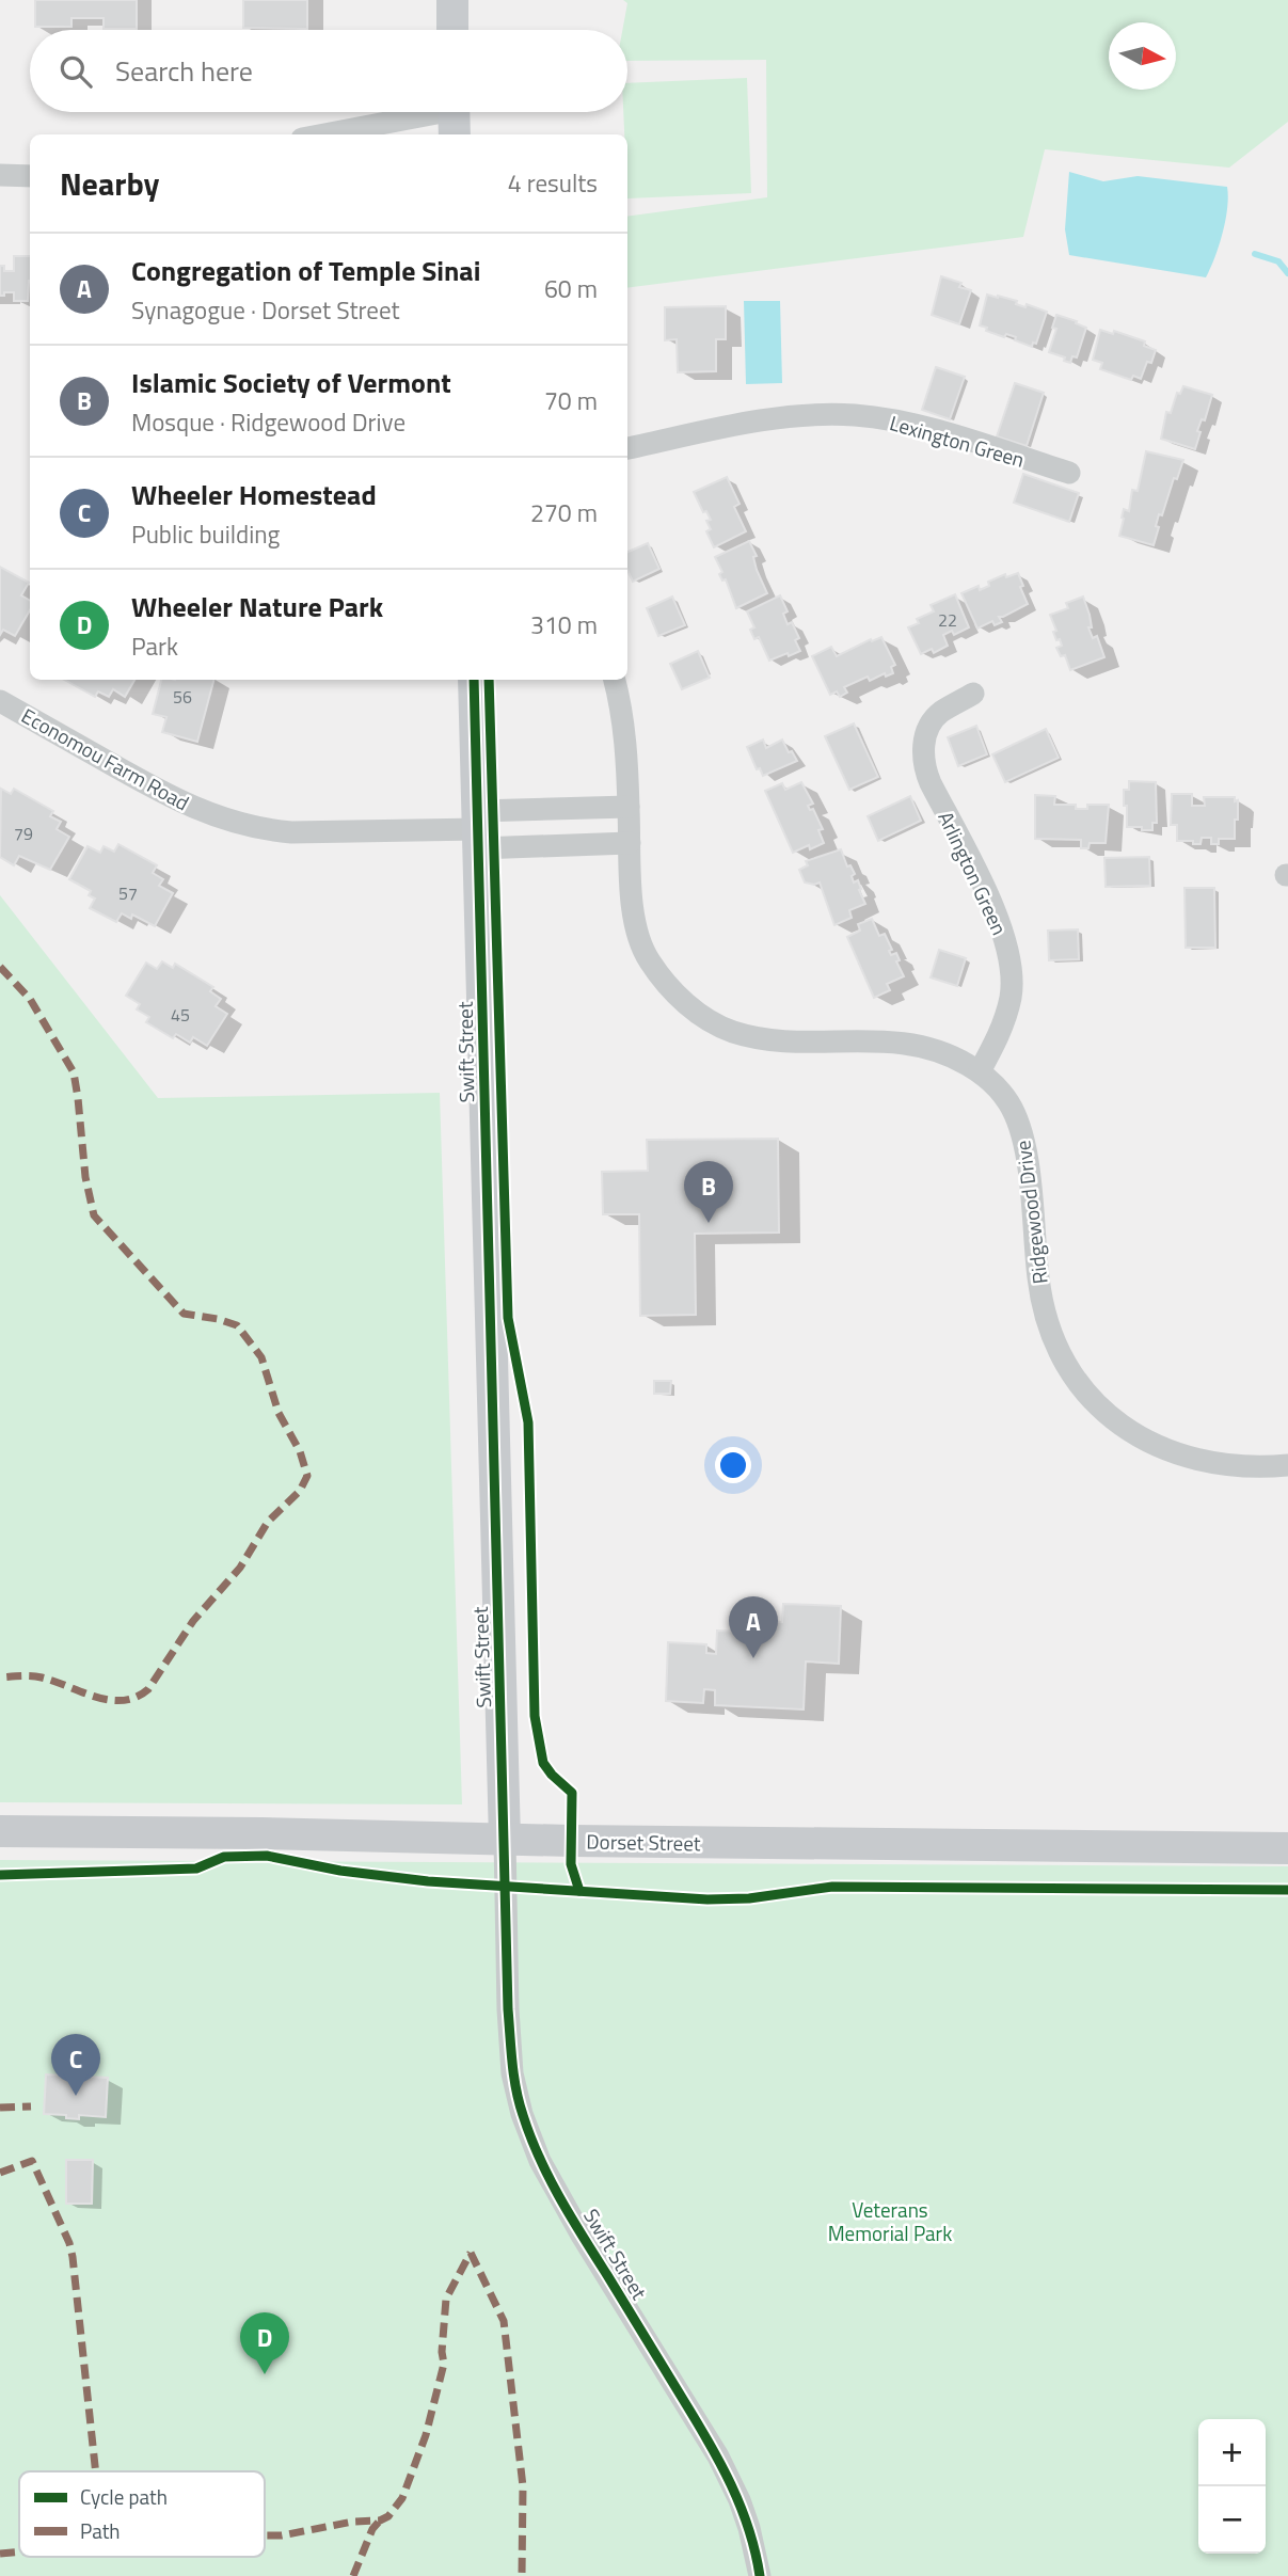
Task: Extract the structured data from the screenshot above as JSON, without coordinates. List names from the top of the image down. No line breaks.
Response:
{"streets":{"street":["Lexington Green","Economou Farm Road","Arlington Green","Swift Street","Ridgewood Drive","Dorset Street"]},"crossings":[["Economou Farm Road","Swift Street"],["Arlington Green","Ridgewood Drive"],["Swift Street","Dorset Street"]],"parks":["Veterans Memorial Park"],"house_numbers":["22","56","79","57","45"],"legend":["Cycle path","Path"],"north":"right","page":{"search":"Search here","heading":["Nearby","4 results"],"list":[{"mark":"A","name":"Congregation of Temple Sinai","note":"Synagogue · Dorset Street","value":"60 m"},{"mark":"B","name":"Islamic Society of Vermont","note":"Mosque · Ridgewood Drive","value":"70 m"},{"mark":"C","name":"Wheeler Homestead","note":"Public building","value":"270 m"},{"mark":"D","name":"Wheeler Nature Park","note":"Park","value":"310 m"}],"pins":["B","A","C","D"],"map_buttons":["+","−"]}}
